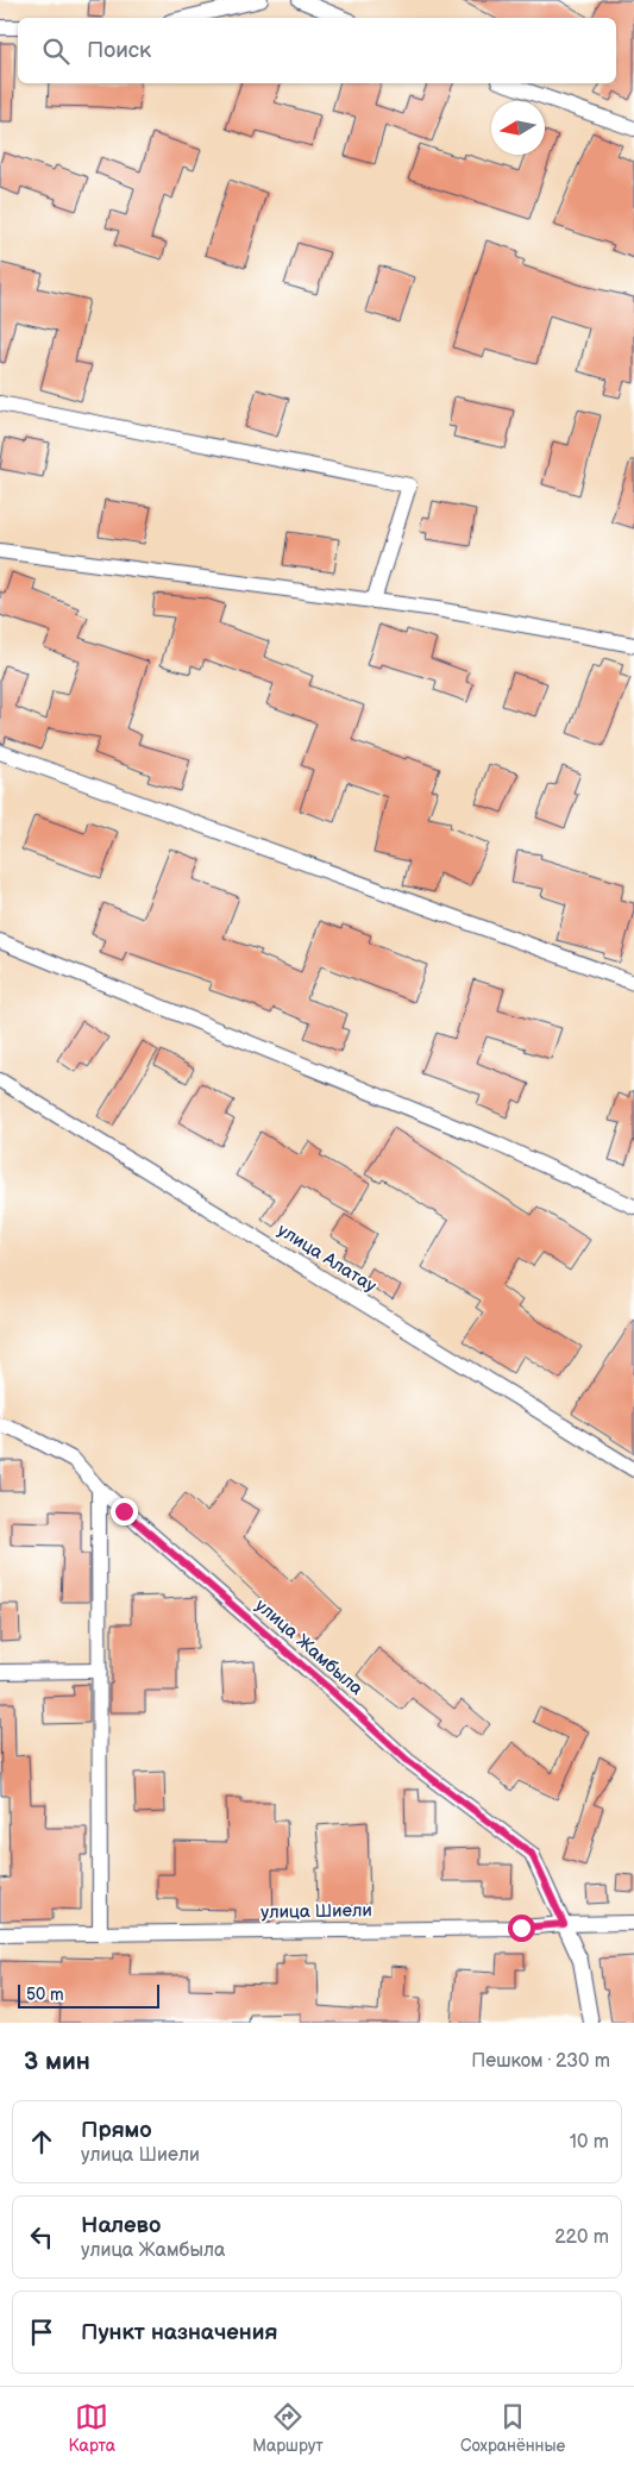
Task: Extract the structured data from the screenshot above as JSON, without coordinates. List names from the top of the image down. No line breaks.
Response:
{"streets":{"street":["улица Алатау","улица Жамбыла","улица Шиели"]},"crossings":[["улица Жамбыла","улица Шиели"]],"scale_bar":"50 m","north":"left","page":{"search":"Поиск","scale":"50 m","heading":["3 мин","Пешком · 230 m"],"list":[["Прямо","улица Шиели","10 m"],["Налево","улица Жамбыла","220 m"],"Пункт назначения"],"nav":["Карта","Маршрут","Сохранённые"]}}
